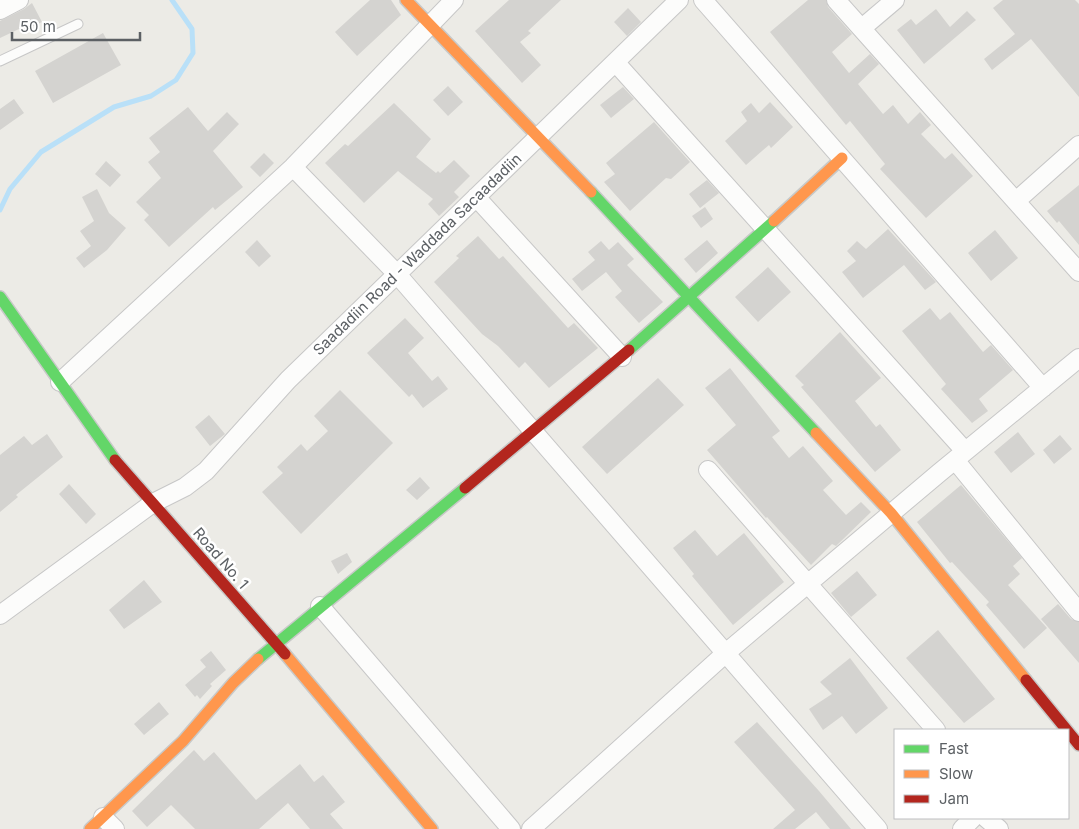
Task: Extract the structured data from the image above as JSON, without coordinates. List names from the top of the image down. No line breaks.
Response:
{"streets":{"main road":["Road No. 1"],"street":["Saadadiin Road - Waddada Sacaadadiin"]},"crossings":[["Saadadiin Road - Waddada Sacaadadiin","Road No. 1"]],"legend":["Fast","Slow","Jam"],"scale_bar":"50 m"}
